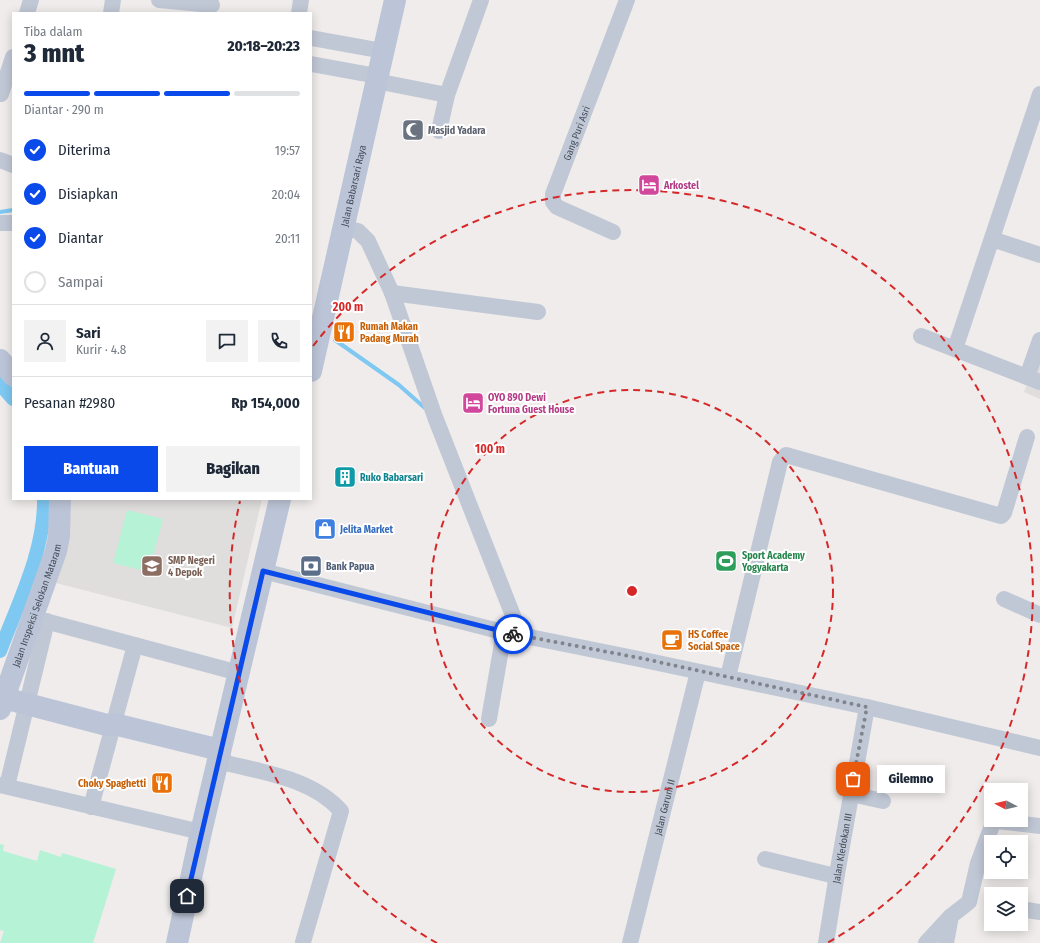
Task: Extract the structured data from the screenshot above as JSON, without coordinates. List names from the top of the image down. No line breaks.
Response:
{"streets":{"street":["Gang Puri Asri","Jalan Babarsari Raya","Jalan Inspeksi Selokan Mataram","Jalan Garuni II","Jalan Kledokan III"]},"places":{"mosque":["Masjid Yadara"],"hotel":["Arkostel","OYO 890 Dewi Fortuna Guest House"],"restaurant":["Rumah Makan Padang Murah","Choky Spaghetti"],"building":["Ruko Babarsari"],"shop":["Jelita Market"],"sports":["Sport Academy Yogyakarta"],"school or university":["SMP Negeri 4 Depok"],"bank":["Bank Papua"],"cafe":["HS Coffee Social Space"],"other":["Gilemno"]},"north":"left","page":{"heading":["3 mnt","Tiba dalam","20:18–20:23"],"panel":["Sari","Kurir · 4.8","Pesanan #2980","Rp 154,000"],"bar":"Diantar · 290 m","list":[["Diterima","19:57"],["Disiapkan","20:04"],["Diantar","20:11"],"Sampai"],"buttons":["Bantuan","Bagikan"],"bubble":"Gilemno"},"rings":["200 m","100 m"]}
